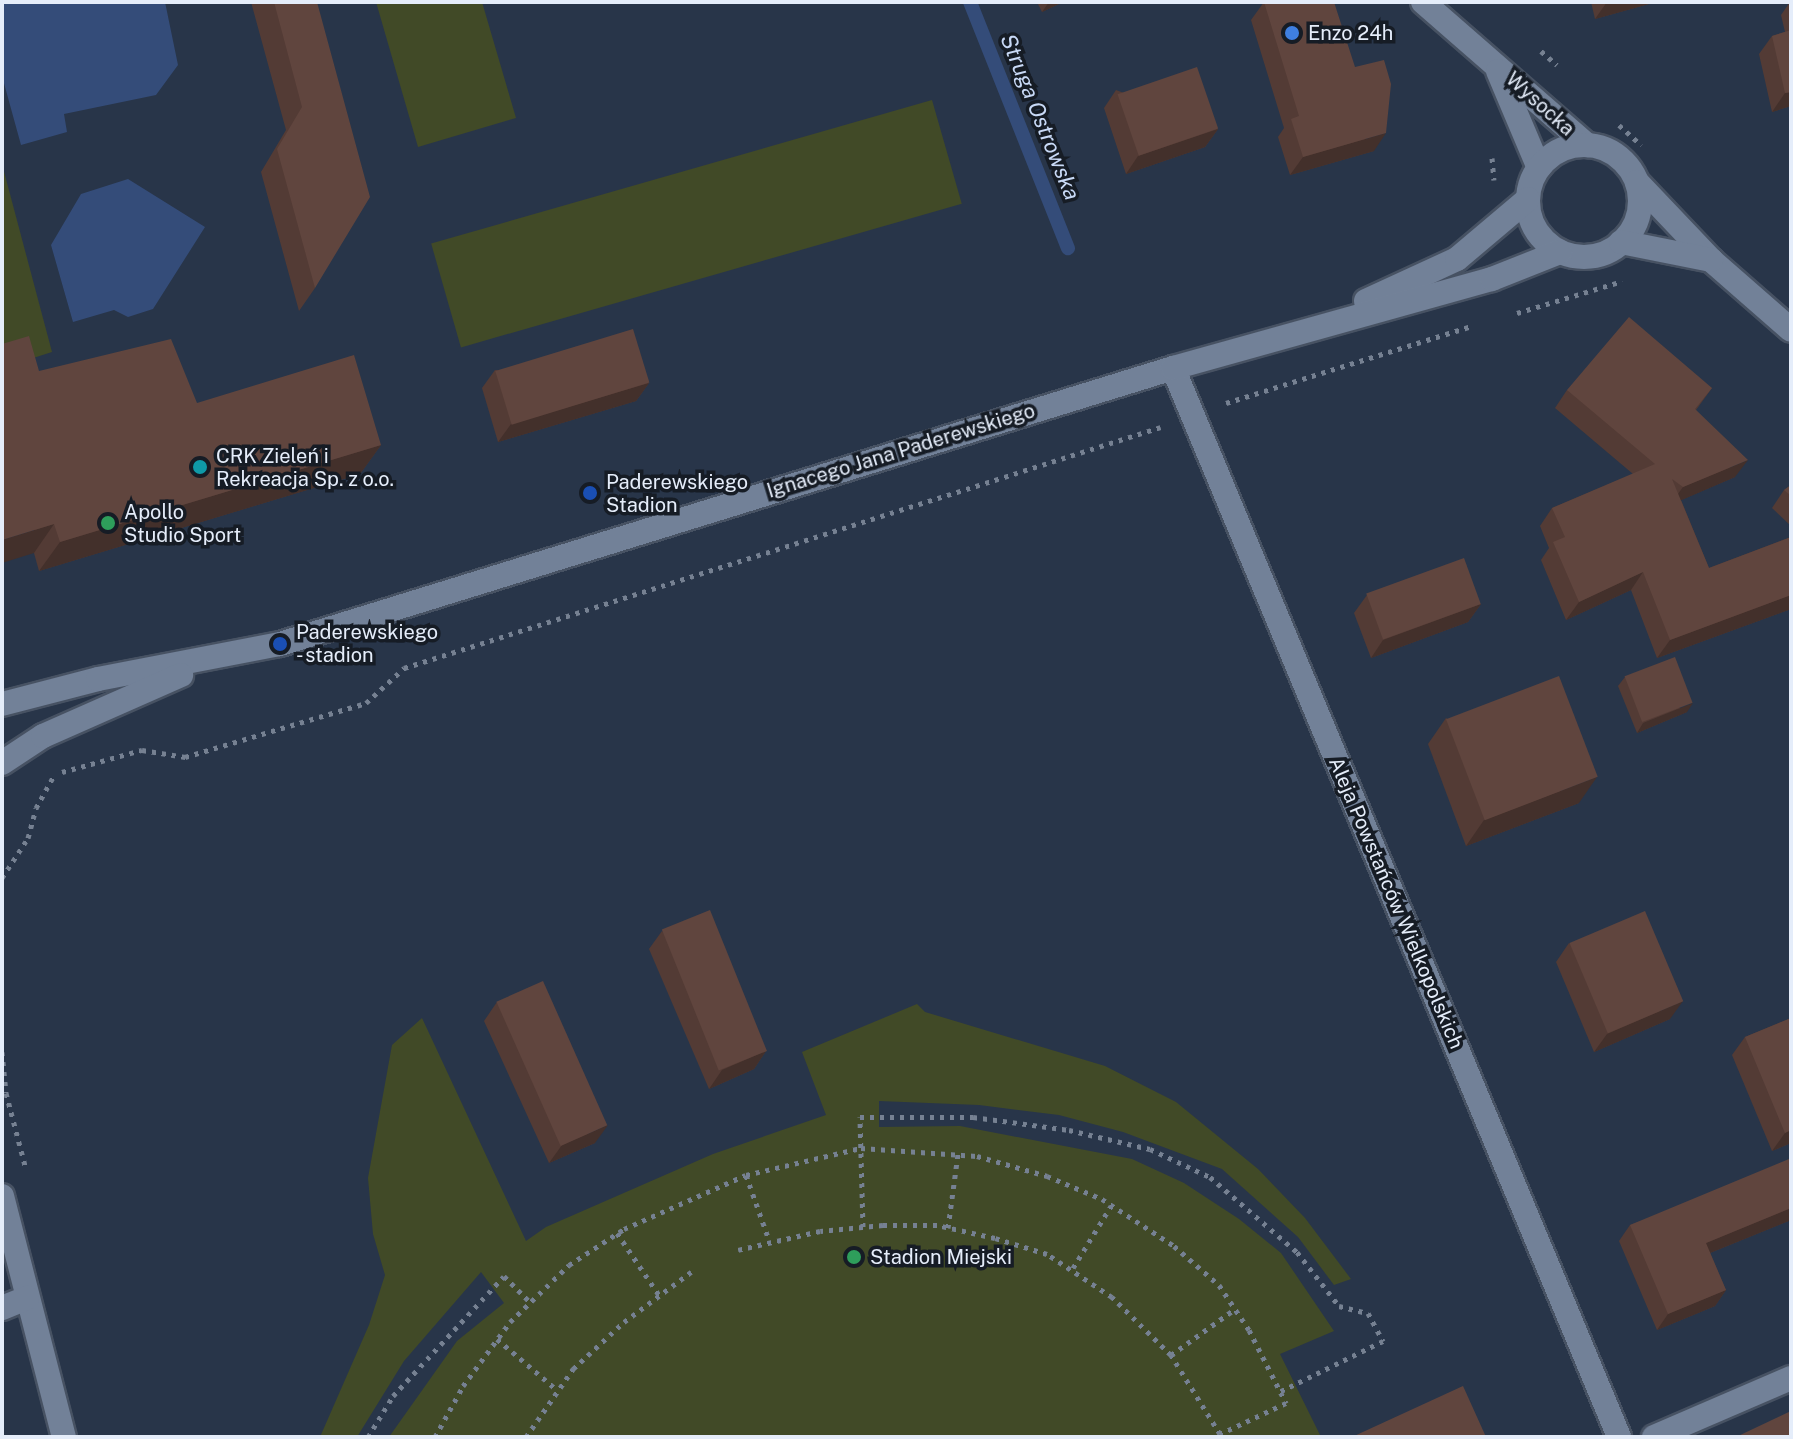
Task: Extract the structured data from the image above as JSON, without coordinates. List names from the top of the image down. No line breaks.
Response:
{"streets":{"street":["Wysocka","Ignacego Jana Paderewskiego","Aleja Powstańców Wielkopolskich"]},"crossings":[["Wysocka","Ignacego Jana Paderewskiego"],["Ignacego Jana Paderewskiego","Aleja Powstańców Wielkopolskich"]],"water":["Struga Ostrowska"],"places":["Enzo 24h","CRK Zieleń i Rekreacja Sp. z o.o.","Paderewskiego Stadion","Apollo Studio Sport","Paderewskiego - stadion","Stadion Miejski"]}
